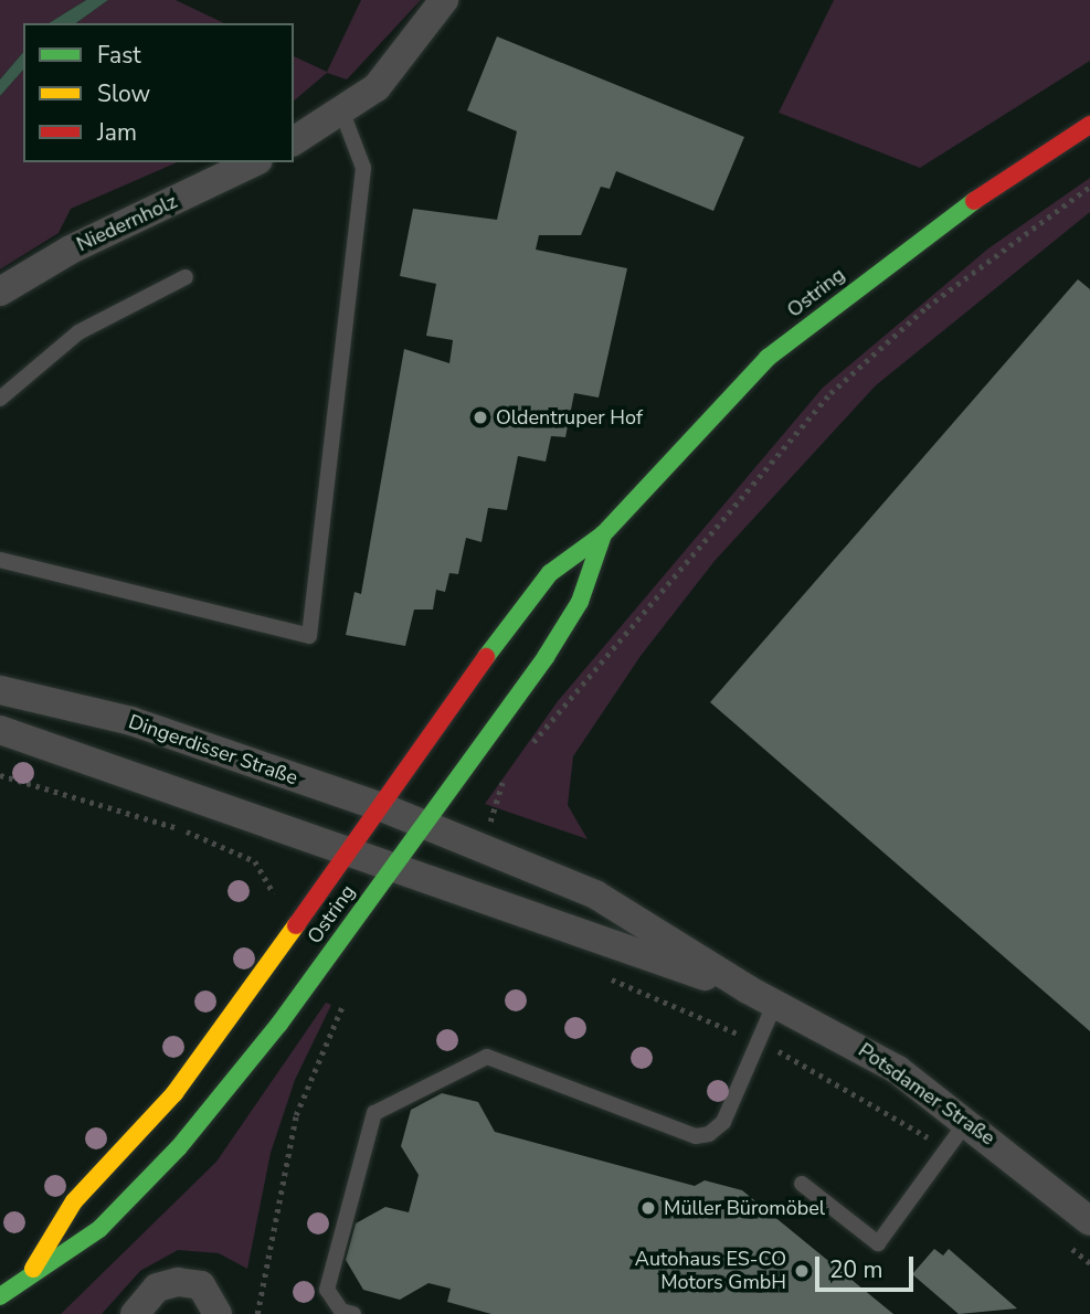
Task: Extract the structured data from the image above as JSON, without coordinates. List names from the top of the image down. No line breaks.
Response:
{"streets":{"main road":["Ostring"],"street":["Niedernholz","Dingerdisser Straße","Potsdamer Straße"]},"crossings":[["Ostring","Dingerdisser Straße"],["Ostring","Potsdamer Straße"],["Dingerdisser Straße","Potsdamer Straße"]],"places":["Oldentruper Hof","Müller Büromöbel","Autohaus ES-CO Motors GmbH"],"legend":["Fast","Slow","Jam"],"scale_bar":"20 m"}
